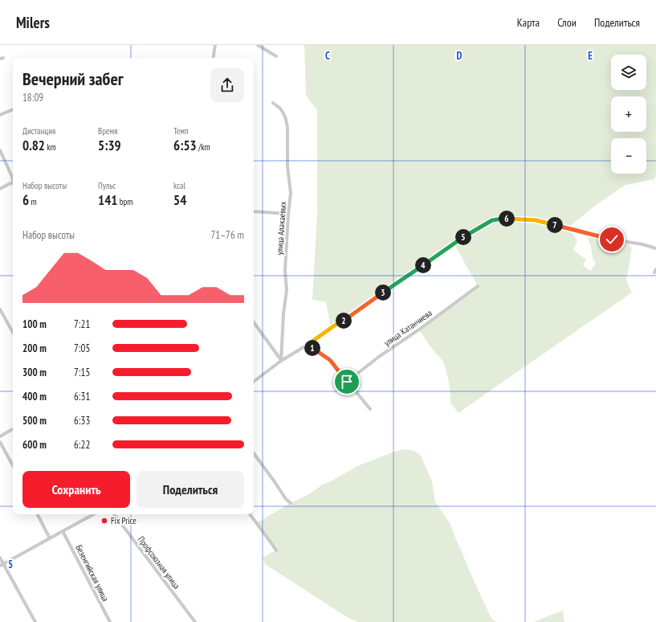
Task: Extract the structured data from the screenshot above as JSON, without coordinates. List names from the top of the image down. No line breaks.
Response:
{"streets":{"street":["улица Алакаевых","улица Катанчиева","Профсоюзная улица","Безенгийская улица"]},"places":["Fix Price"],"page":{"header":"Milers","nav":["Карта","Слои","Поделиться"],"map_buttons":["+","−"],"heading":["Вечерний забег","18:09"],"stats":[["Дистанция","0.82 km"],["Время","5:39"],["Темп","6:53 /km"],["Набор высоты","6 m"],["Пульс","141 bpm"],["kcal","54"]],"pins":["6","7","5","4","3","2","1"],"chart":["Набор высоты","71–76 m"],"list":[{"name":"100 m","note":"7:21"},{"name":"200 m","note":"7:05"},{"name":"300 m","note":"7:15"},{"name":"400 m","note":"6:31"},{"name":"500 m","note":"6:33"},{"name":"600 m","note":"6:22"}],"buttons":["Сохранить","Поделиться"]},"grid":{"columns":["C","D","E"],"rows":["5"]}}
